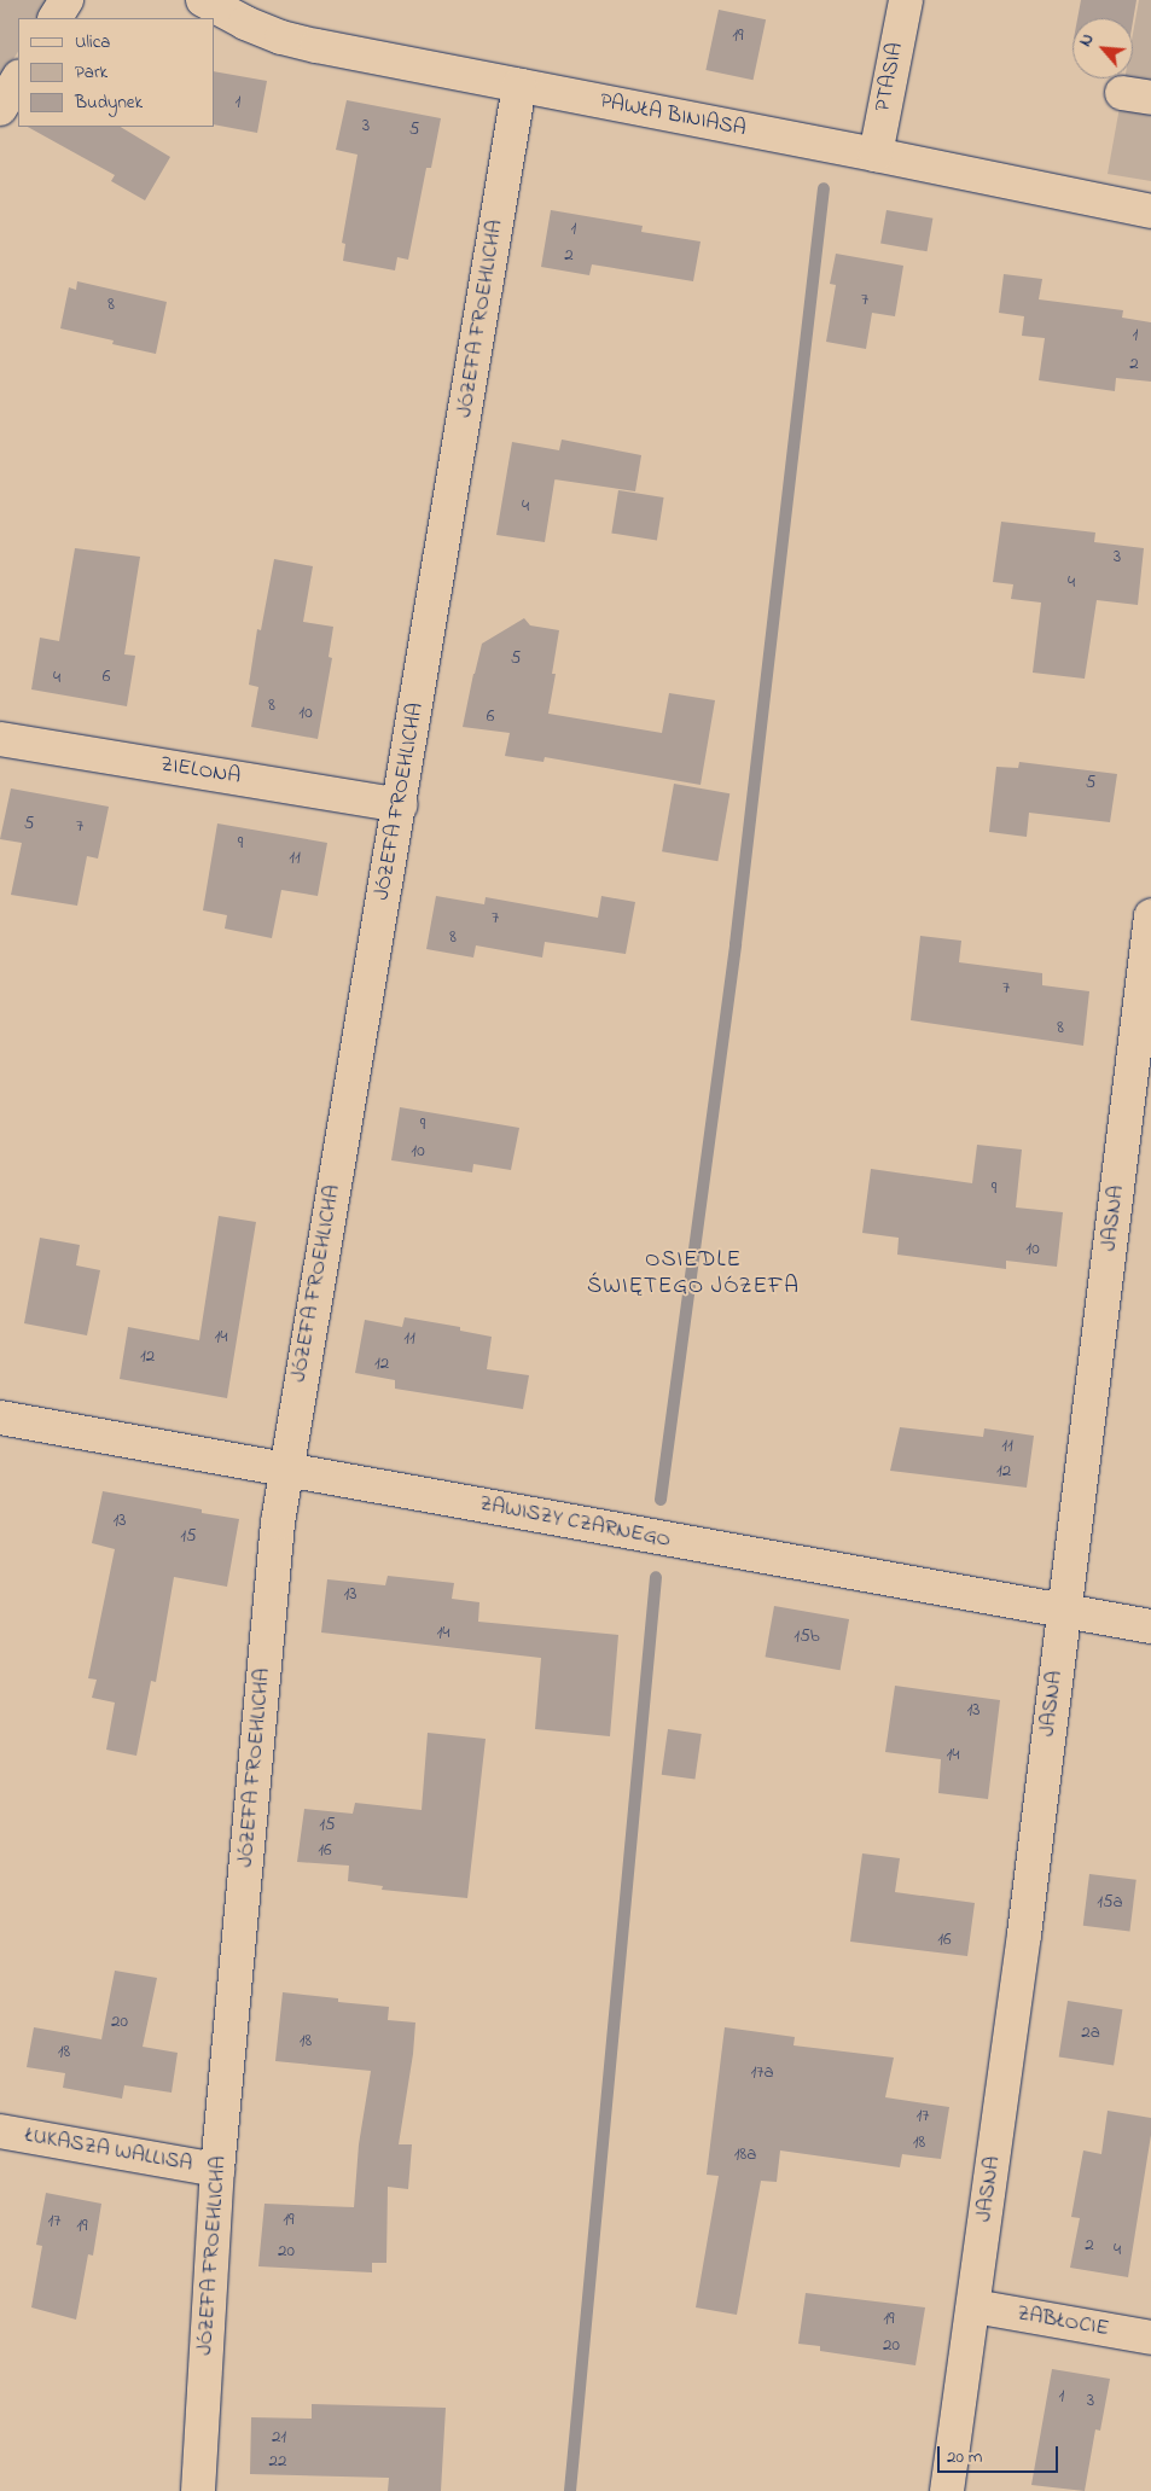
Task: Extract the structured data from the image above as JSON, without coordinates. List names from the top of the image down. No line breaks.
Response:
{"streets":{"street":["PTASIA","PAWŁA BINIASA","JÓZEFA FROEHLICHA","ZIELONA","JASNA","ZAWISZY CZARNEGO","ŁUKASZA WALLISA","ZABŁOCIE"]},"crossings":[["PTASIA","PAWŁA BINIASA"],["PAWŁA BINIASA","JÓZEFA FROEHLICHA"],["JÓZEFA FROEHLICHA","ZIELONA"],["JÓZEFA FROEHLICHA","ZAWISZY CZARNEGO"],["JÓZEFA FROEHLICHA","ŁUKASZA WALLISA"],["JASNA","ZAWISZY CZARNEGO"],["JASNA","ZABŁOCIE"]],"districts":["OSIEDLE ŚWIĘTEGO JÓZEFA"],"house_numbers":["19","1","3","5","1","2","7","8","1","2","4","3","4","5","6","4","8","10","6","5","5","7","9","11","7","8","7","8","9","10","9","10","14","11","12","12","11","12","13","15","13","14","15b","13","14","15","16","15a","16","20","2a","18","18","17a","17","18","18a","19","17","19","2","4","20","19","20","1","3","21","22"],"legend":["Ulica","Park","Budynek"],"scale_bar":"20 m","north":"top left"}
